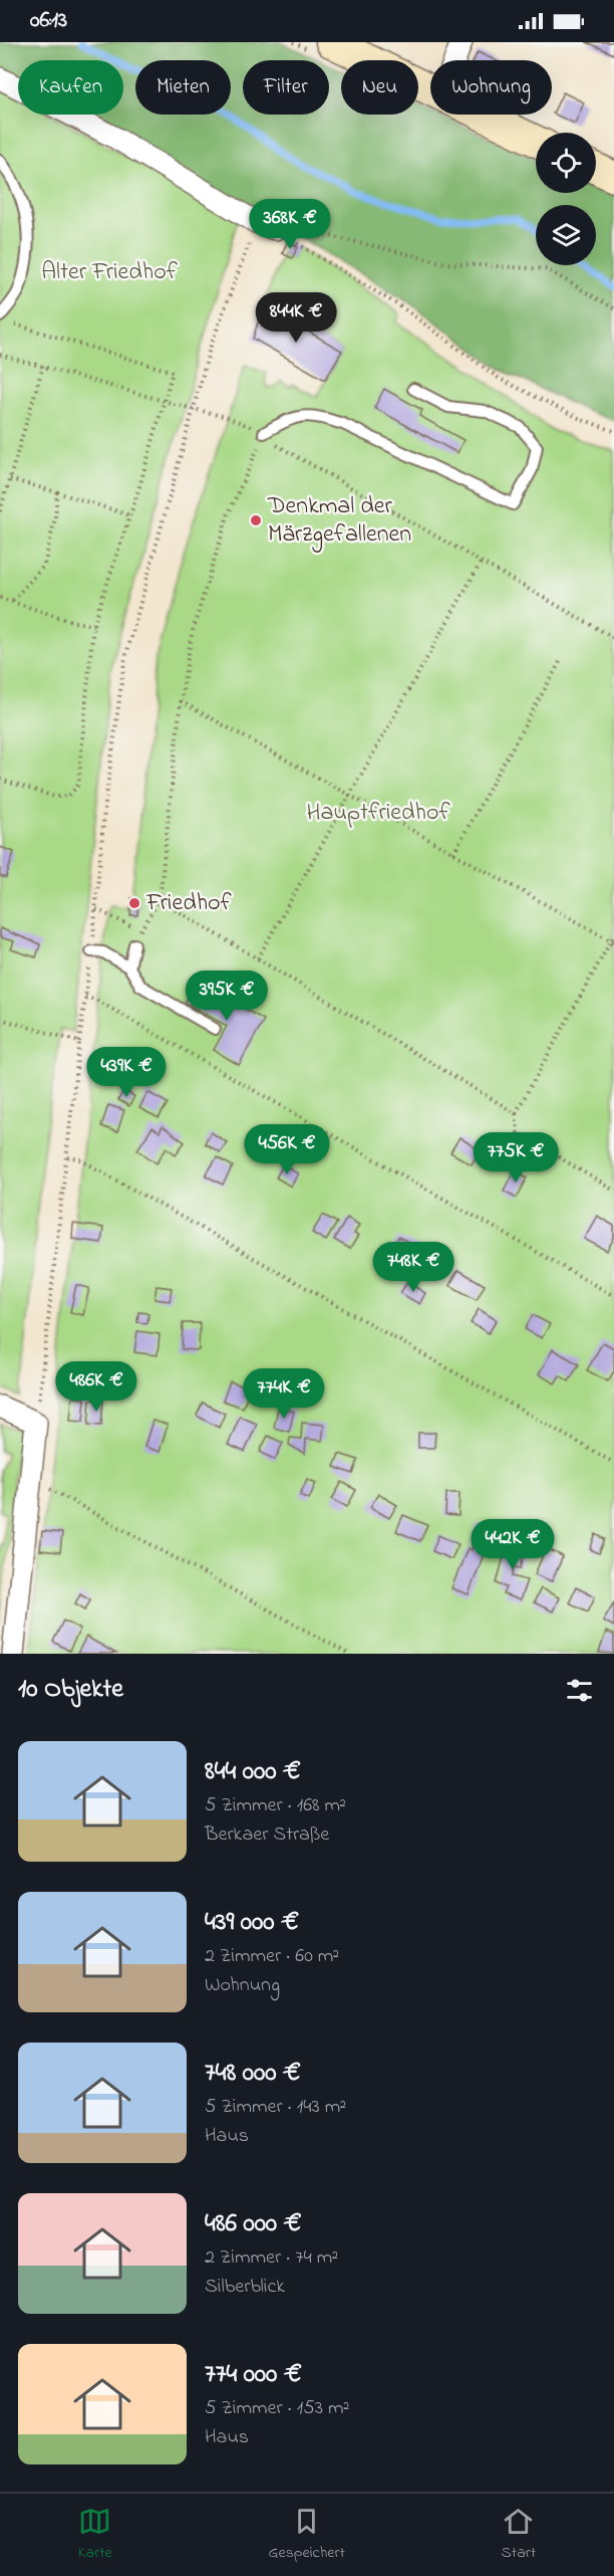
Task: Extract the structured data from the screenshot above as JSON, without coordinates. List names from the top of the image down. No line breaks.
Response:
{"parks":["Alter Friedhof","Hauptfriedhof"],"places":["Denkmal der Märzgefallenen","Friedhof"],"page":{"status":"06:13","chip":["Kaufen","Mieten","Filter","Neu","Wohnung"],"price":["368K €","844K €","395K €","439K €","456K €","775K €","748K €","486K €","774K €","442K €"],"heading":"10 Objekte","list":[{"name":"844 000 €","note":"5 Zimmer · 168 m² · Berkaer Straße"},{"name":"439 000 €","note":"2 Zimmer · 60 m² · Wohnung"},{"name":"748 000 €","note":"5 Zimmer · 143 m² · Haus"},{"name":"486 000 €","note":"2 Zimmer · 74 m² · Silberblick"},{"name":"774 000 €","note":"5 Zimmer · 153 m² · Haus"}],"tabs":["Karte","Gespeichert","Start"]}}
